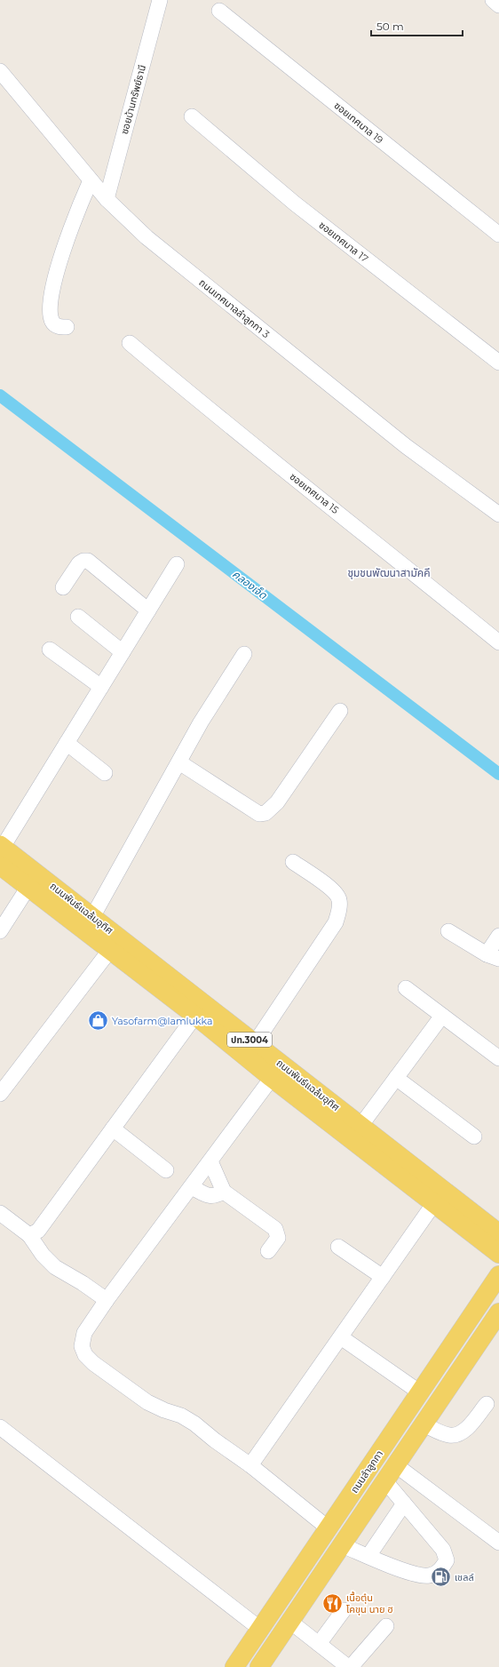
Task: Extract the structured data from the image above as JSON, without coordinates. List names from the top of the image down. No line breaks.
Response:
{"streets":{"main road":["ถนนพันธ์แฉล้มอุทิศ","ปท.3004","ถนนลำลูกกา"],"street":["ซอยบ้านทรัพย์ธานี","ซอยเทศบาล 19","ซอยเทศบาล 17","ถนนเทศบาลลำลูกกา 3","ซอยเทศบาล 15"]},"crossings":[["ซอยบ้านทรัพย์ธานี","ถนนเทศบาลลำลูกกา 3"]],"districts":["ชุมชนพัฒนาสามัคคี"],"water":["คลองเจ็ด"],"places":{"shop":["Yasofarm@lamlukka"],"fuel station":["เชลล์"],"restaurant":["เนื้อตุ๋น โคขุน นาย ฮ"]},"scale_bar":"50 m"}
